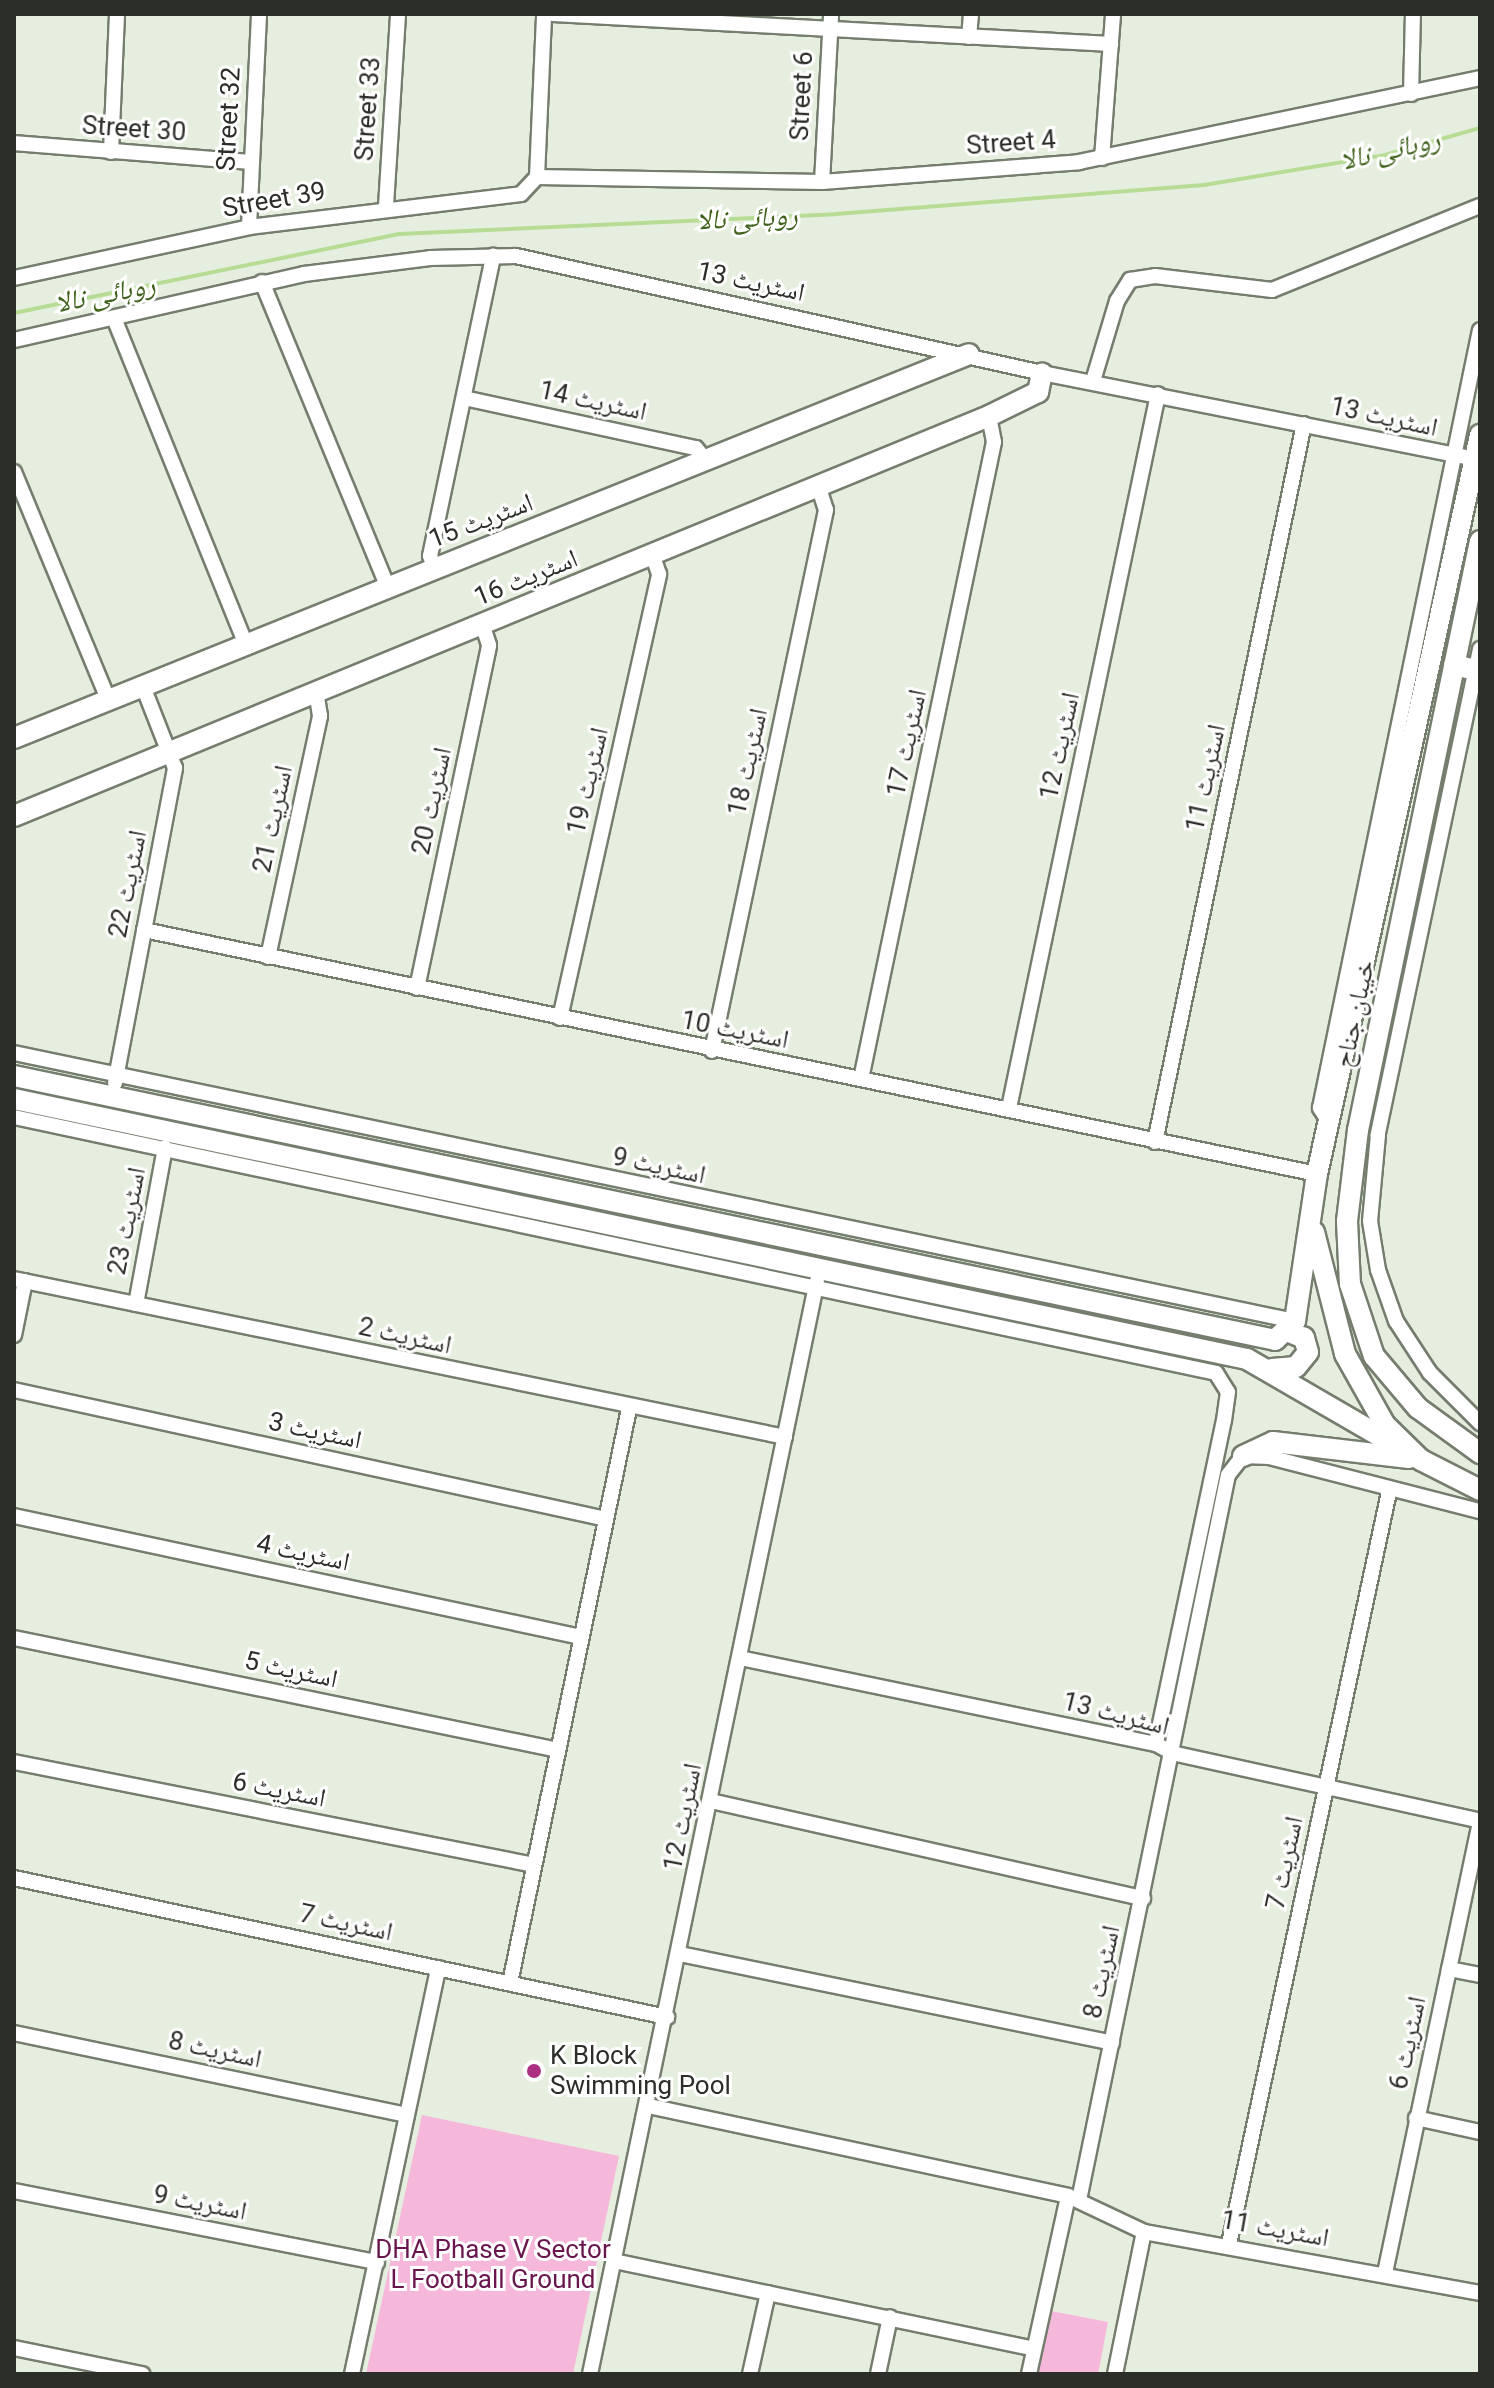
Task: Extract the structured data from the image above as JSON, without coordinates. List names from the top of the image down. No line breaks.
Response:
{"streets":{"main road":["اسٹریٹ 15","اسٹریٹ 16","خیبان جناح"],"street":["Street 6","Street 33","Street 32","Street 30","Street 4","Street 39","اسٹریٹ 13","اسٹریٹ 14","اسٹریٹ 17","اسٹریٹ 12","اسٹریٹ 18","اسٹریٹ 11","اسٹریٹ 19","اسٹریٹ 20","اسٹریٹ 21","اسٹریٹ 22","اسٹریٹ 10","اسٹریٹ 9","اسٹریٹ 23","اسٹریٹ 2","اسٹریٹ 3","اسٹریٹ 4","اسٹریٹ 5","اسٹریٹ 6","اسٹریٹ 7","اسٹریٹ 8"]},"crossings":[["Street 6","Street 4"],["Street 33","Street 39"],["Street 32","Street 30"],["Street 32","Street 39"],["Street 4","Street 39"],["اسٹریٹ 13","اسٹریٹ 15"],["اسٹریٹ 13","اسٹریٹ 16"],["اسٹریٹ 13","اسٹریٹ 12"],["اسٹریٹ 13","اسٹریٹ 11"],["اسٹریٹ 13","خیبان جناح"],["اسٹریٹ 13","اسٹریٹ 6"],["اسٹریٹ 13","اسٹریٹ 7"],["اسٹریٹ 13","اسٹریٹ 8"],["اسٹریٹ 14","اسٹریٹ 15"],["اسٹریٹ 15","اسٹریٹ 22"],["اسٹریٹ 16","اسٹریٹ 17"],["اسٹریٹ 16","اسٹریٹ 18"],["اسٹریٹ 16","اسٹریٹ 19"],["اسٹریٹ 16","اسٹریٹ 20"],["اسٹریٹ 16","اسٹریٹ 21"],["اسٹریٹ 16","اسٹریٹ 22"],["اسٹریٹ 17","اسٹریٹ 10"],["اسٹریٹ 12","اسٹریٹ 11"],["اسٹریٹ 12","اسٹریٹ 10"],["اسٹریٹ 12","اسٹریٹ 2"],["اسٹریٹ 12","اسٹریٹ 7"],["اسٹریٹ 18","اسٹریٹ 10"],["اسٹریٹ 11","اسٹریٹ 10"],["اسٹریٹ 11","اسٹریٹ 6"],["اسٹریٹ 11","اسٹریٹ 7"],["اسٹریٹ 11","اسٹریٹ 8"],["اسٹریٹ 19","اسٹریٹ 10"],["اسٹریٹ 20","اسٹریٹ 10"],["اسٹریٹ 21","اسٹریٹ 10"],["اسٹریٹ 22","اسٹریٹ 10"],["اسٹریٹ 22","اسٹریٹ 9"],["خیبان جناح","اسٹریٹ 10"],["خیبان جناح","اسٹریٹ 9"],["اسٹریٹ 23","اسٹریٹ 2"]],"water":["روہائی نالا"],"parks":["DHA Phase V Sector L Football Ground"],"places":["K Block Swimming Pool"]}
